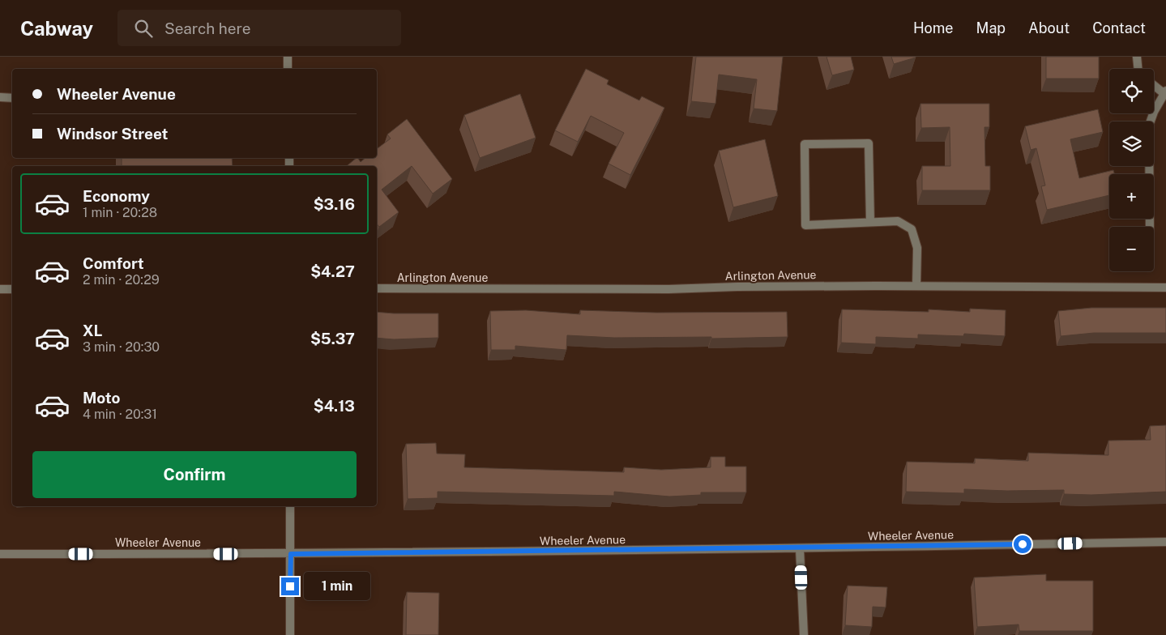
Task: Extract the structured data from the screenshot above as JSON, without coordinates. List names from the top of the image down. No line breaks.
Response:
{"streets":{"street":["Arlington Avenue","Wheeler Avenue"]},"page":{"header":"Cabway","search":"Search here","nav":["Home","Map","About","Contact"],"map_buttons":["+","−"],"banner":["Wheeler Avenue","Windsor Street"],"list":[{"name":"Economy","note":"1 min · 20:28","value":"$3.16"},{"name":"Comfort","note":"2 min · 20:29","value":"$4.27"},{"name":"XL","note":"3 min · 20:30","value":"$5.37"},{"name":"Moto","note":"4 min · 20:31","value":"$4.13"}],"buttons":"Confirm","bubble":"1 min"}}
